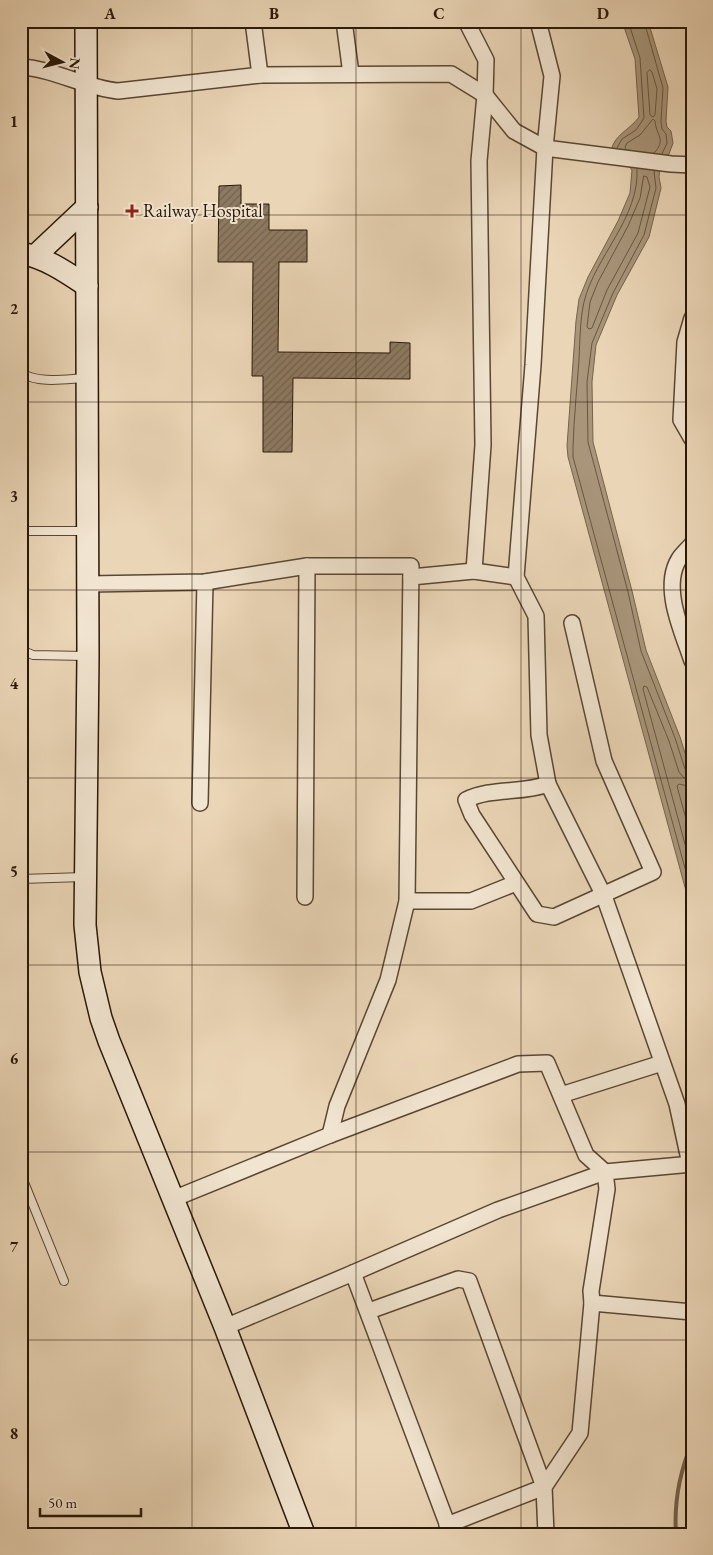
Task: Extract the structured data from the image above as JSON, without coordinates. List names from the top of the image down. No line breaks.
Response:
{"places":{"health":["Railway Hospital"]},"scale_bar":"50 m","north":"right","grid":{"columns":["A","B","C","D"],"rows":["1","2","3","4","5","6","7","8"]}}
